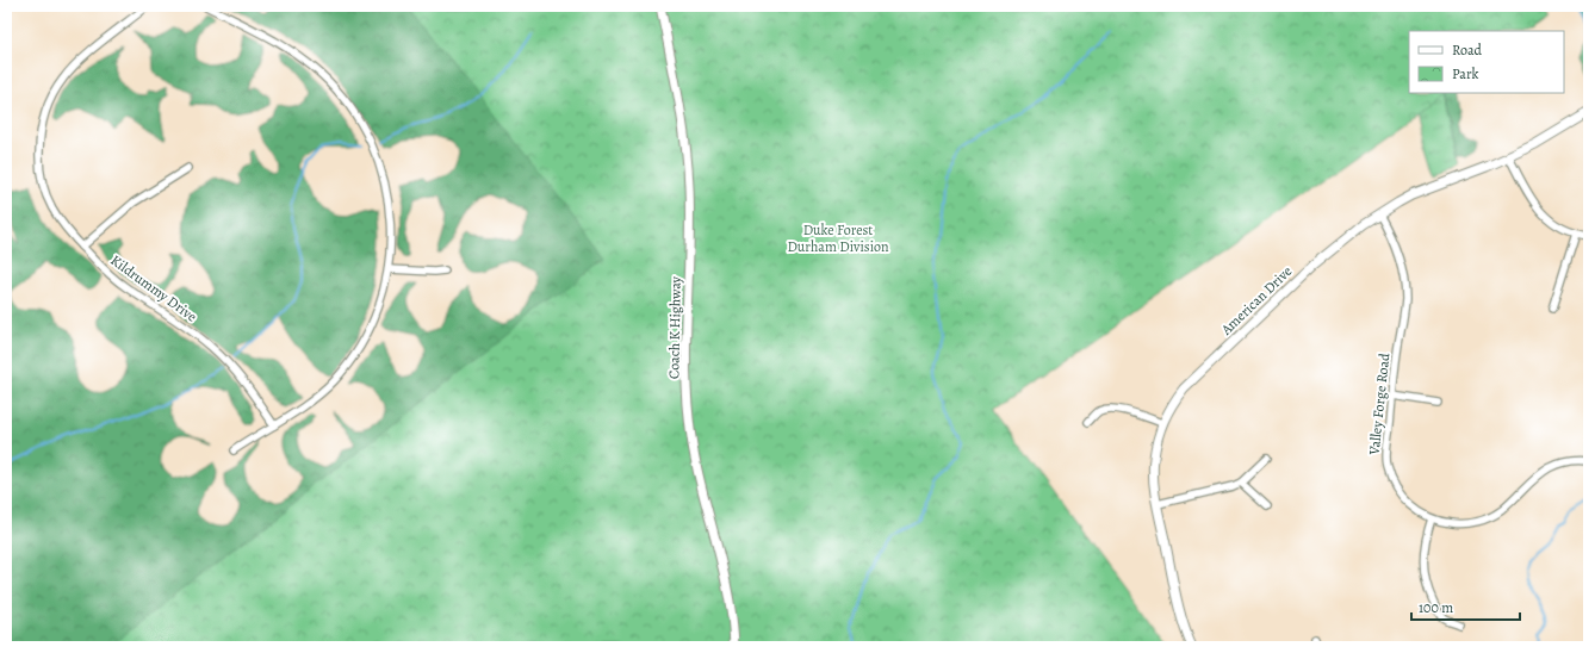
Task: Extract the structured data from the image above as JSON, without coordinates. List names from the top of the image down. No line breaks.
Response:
{"streets":{"street":["Kildrummy Drive","American Drive","Coach K Highway","Valley Forge Road"]},"crossings":[["American Drive","Valley Forge Road"]],"parks":["Duke Forest Durham Division"],"legend":["Road","Park"],"scale_bar":"100 m"}
